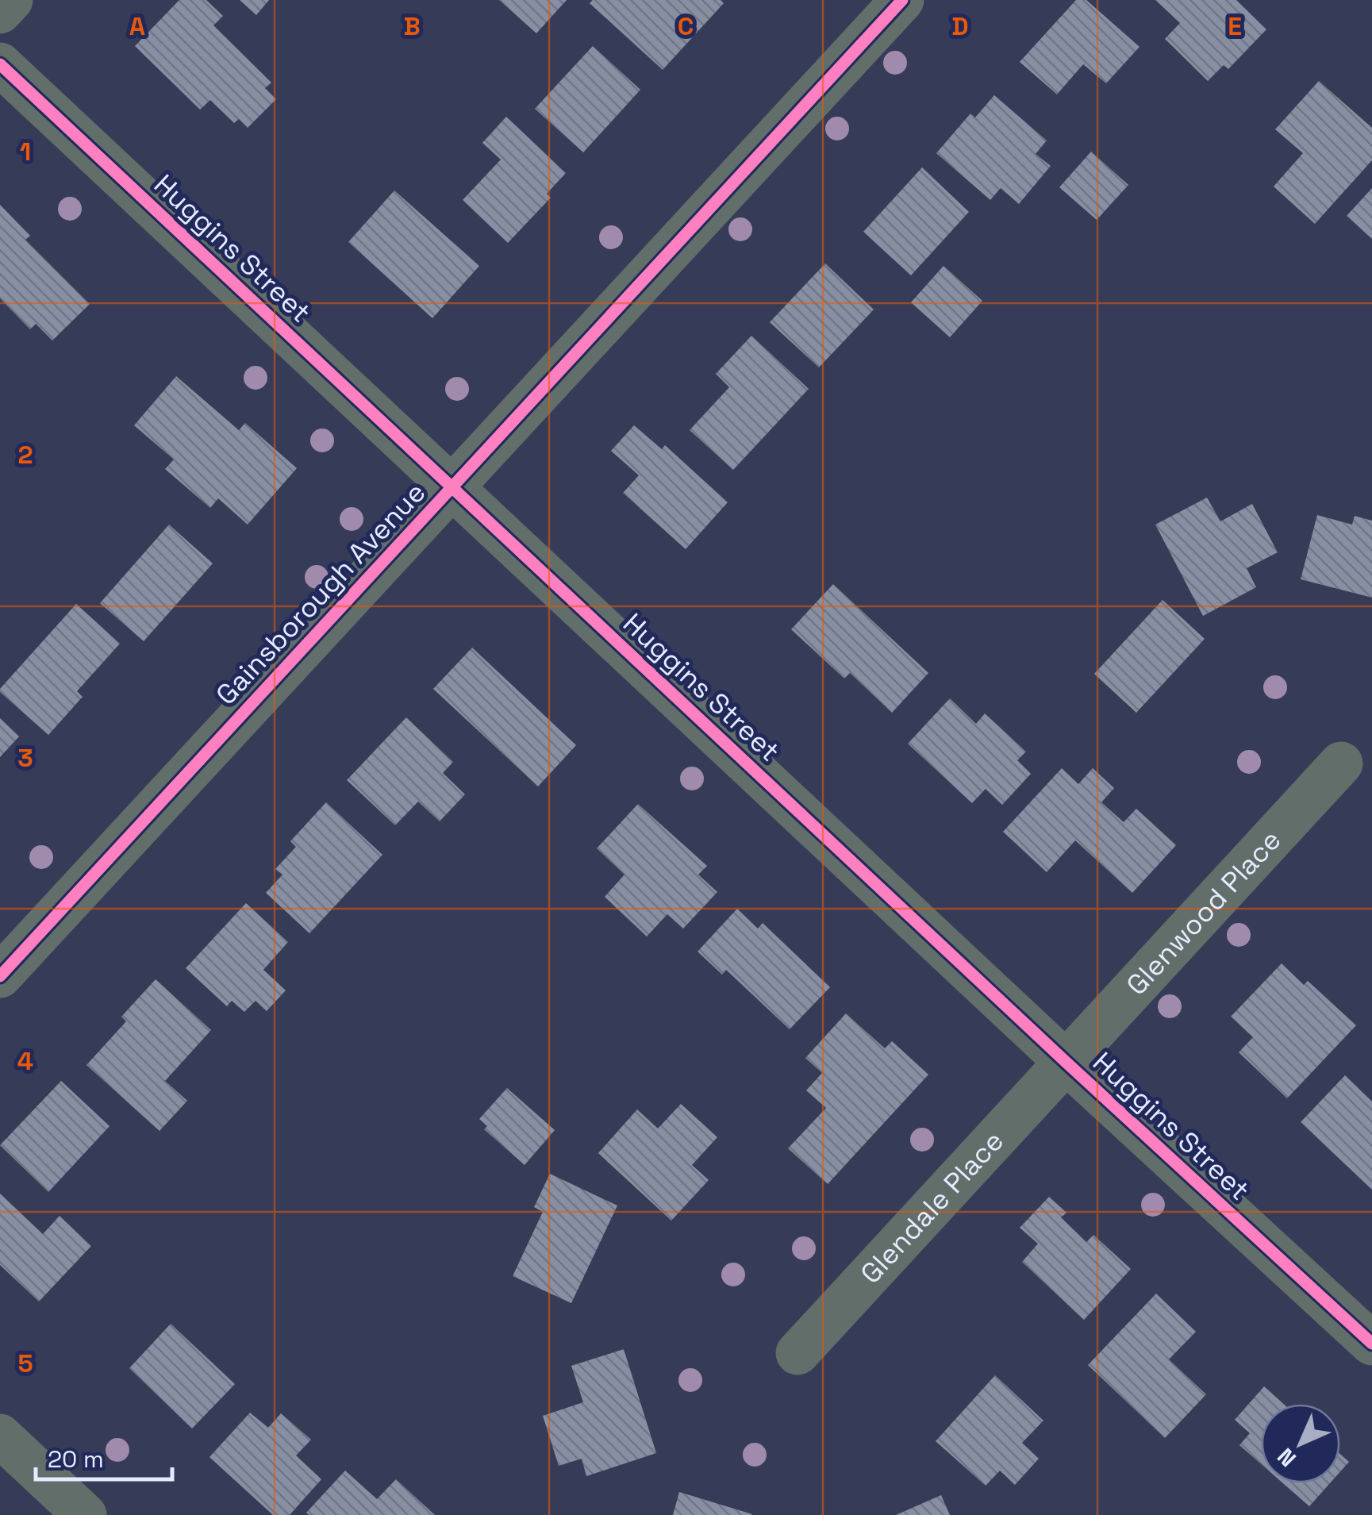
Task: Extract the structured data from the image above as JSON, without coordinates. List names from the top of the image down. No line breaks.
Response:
{"streets":{"street":["Huggins Street","Gainsborough Avenue","Glenwood Place","Glendale Place"]},"crossings":[["Huggins Street","Gainsborough Avenue"],["Huggins Street","Glenwood Place"],["Huggins Street","Glendale Place"],["Glenwood Place","Glendale Place"]],"scale_bar":"20 m","north":"bottom left","grid":{"columns":["A","B","C","D","E"],"rows":["1","2","3","4","5"]}}
